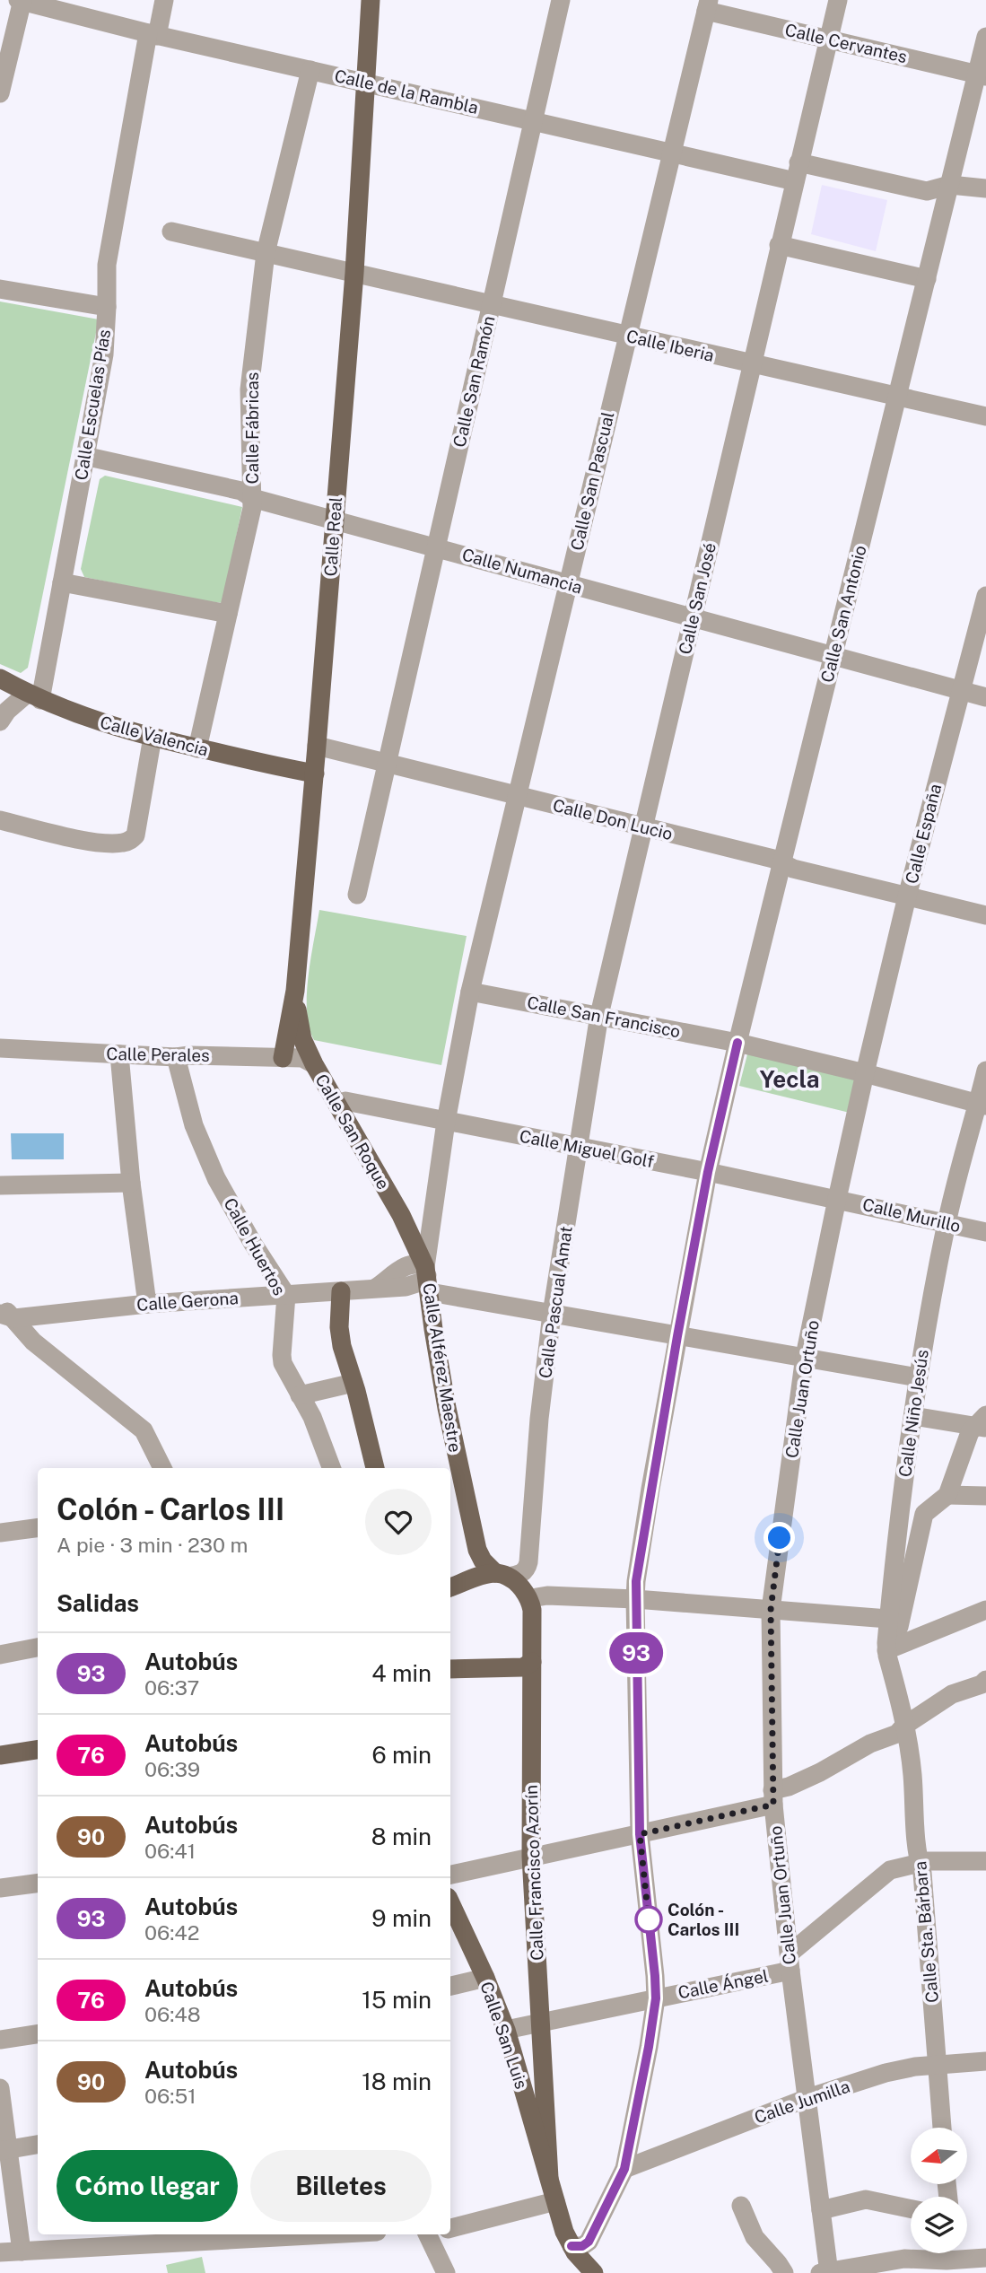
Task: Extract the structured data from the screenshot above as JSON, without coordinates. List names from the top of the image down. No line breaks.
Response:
{"streets":{"main road":["Calle Real","Calle Valencia","Calle San Roque","Calle Alférez Maestre","Calle Francisco Azorín","Calle San Luis"],"street":["Calle Cervantes","Calle de la Rambla","Calle Iberia","Calle San Ramón","Calle Escuelas Pías","Calle Fábricas","Calle San Pascual","Calle Numancia","Calle San José","Calle San Antonio","Calle Don Lucio","Calle España","Calle San Francisco","Calle Perales","Calle Miguel Golf","Calle Murillo","Calle Huertos","Calle Gerona","Calle Pascual Amat","Calle Juan Ortuño","Calle Niño Jesús","Calle Sta. Bárbara","Calle Ángel","Calle Jumilla"]},"crossings":[["Calle Cervantes","Calle San Pascual"],["Calle Cervantes","Calle San José"],["Calle Cervantes","Calle San Antonio"],["Calle de la Rambla","Calle San Ramón"],["Calle de la Rambla","Calle Escuelas Pías"],["Calle de la Rambla","Calle Fábricas"],["Calle de la Rambla","Calle San Pascual"],["Calle de la Rambla","Calle Real"],["Calle de la Rambla","Calle San José"],["Calle Iberia","Calle San Ramón"],["Calle Iberia","Calle Fábricas"],["Calle Iberia","Calle San Pascual"],["Calle Iberia","Calle Real"],["Calle Iberia","Calle San José"],["Calle Iberia","Calle San Antonio"],["Calle San Ramón","Calle Numancia"],["Calle San Ramón","Calle Don Lucio"],["Calle Escuelas Pías","Calle Numancia"],["Calle Escuelas Pías","Calle Valencia"],["Calle Fábricas","Calle Numancia"],["Calle Fábricas","Calle Valencia"],["Calle San Pascual","Calle Numancia"],["Calle San Pascual","Calle Don Lucio"],["Calle San Pascual","Calle San Francisco"],["Calle San Pascual","Calle San Roque"],["Calle San Pascual","Calle Miguel Golf"],["Calle San Pascual","Calle Gerona"],["Calle San Pascual","Calle Alférez Maestre"],["Calle Real","Calle Numancia"],["Calle Real","Calle Valencia"],["Calle Real","Calle Don Lucio"],["Calle Real","Calle San Roque"],["Calle Numancia","Calle San José"],["Calle Numancia","Calle San Antonio"],["Calle Numancia","Calle España"],["Calle San José","Calle Don Lucio"],["Calle San José","Calle San Francisco"],["Calle San José","Calle Pascual Amat"],["Calle San Antonio","Calle Don Lucio"],["Calle San Antonio","Calle San Francisco"],["Calle San Antonio","Calle Miguel Golf"],["Calle San Antonio","Calle Ángel"],["Calle San Antonio","Calle Jumilla"],["Calle Don Lucio","Calle España"],["Calle España","Calle San Francisco"],["Calle España","Calle Juan Ortuño"],["Calle San Francisco","Calle Pascual Amat"],["Calle San Francisco","Calle Juan Ortuño"],["Calle San Francisco","Calle Niño Jesús"],["Calle Perales","Calle San Roque"],["Calle Perales","Calle Huertos"],["Calle San Roque","Calle Miguel Golf"],["Calle San Roque","Calle Gerona"],["Calle San Roque","Calle Alférez Maestre"],["Calle Miguel Golf","Calle Murillo"],["Calle Miguel Golf","Calle Pascual Amat"],["Calle Miguel Golf","Calle Juan Ortuño"],["Calle Murillo","Calle Juan Ortuño"],["Calle Murillo","Calle Niño Jesús"],["Calle Huertos","Calle Gerona"],["Calle Gerona","Calle Alférez Maestre"],["Calle Juan Ortuño","Calle Ángel"],["Calle Juan Ortuño","Calle Jumilla"],["Calle Niño Jesús","Calle Sta. Bárbara"],["Calle Francisco Azorín","Calle Ángel"],["Calle Francisco Azorín","Calle San Luis"],["Calle Sta. Bárbara","Calle Jumilla"],["Calle Ángel","Calle San Luis"]],"districts":["Yecla"],"places":["Colón - Carlos III"],"lines":["bus line 93"],"north":"left","page":{"on_map":"93","heading":[["Colón - Carlos III","A pie · 3 min · 230 m"],"Salidas"],"list":[{"mark":"93","name":"Autobús","note":"06:37","value":"4 min"},{"mark":"76","name":"Autobús","note":"06:39","value":"6 min"},{"mark":"90","name":"Autobús","note":"06:41","value":"8 min"},{"mark":"93","name":"Autobús","note":"06:42","value":"9 min"},{"mark":"76","name":"Autobús","note":"06:48","value":"15 min"},{"mark":"90","name":"Autobús","note":"06:51","value":"18 min"}],"buttons":["Cómo llegar","Billetes"]}}
